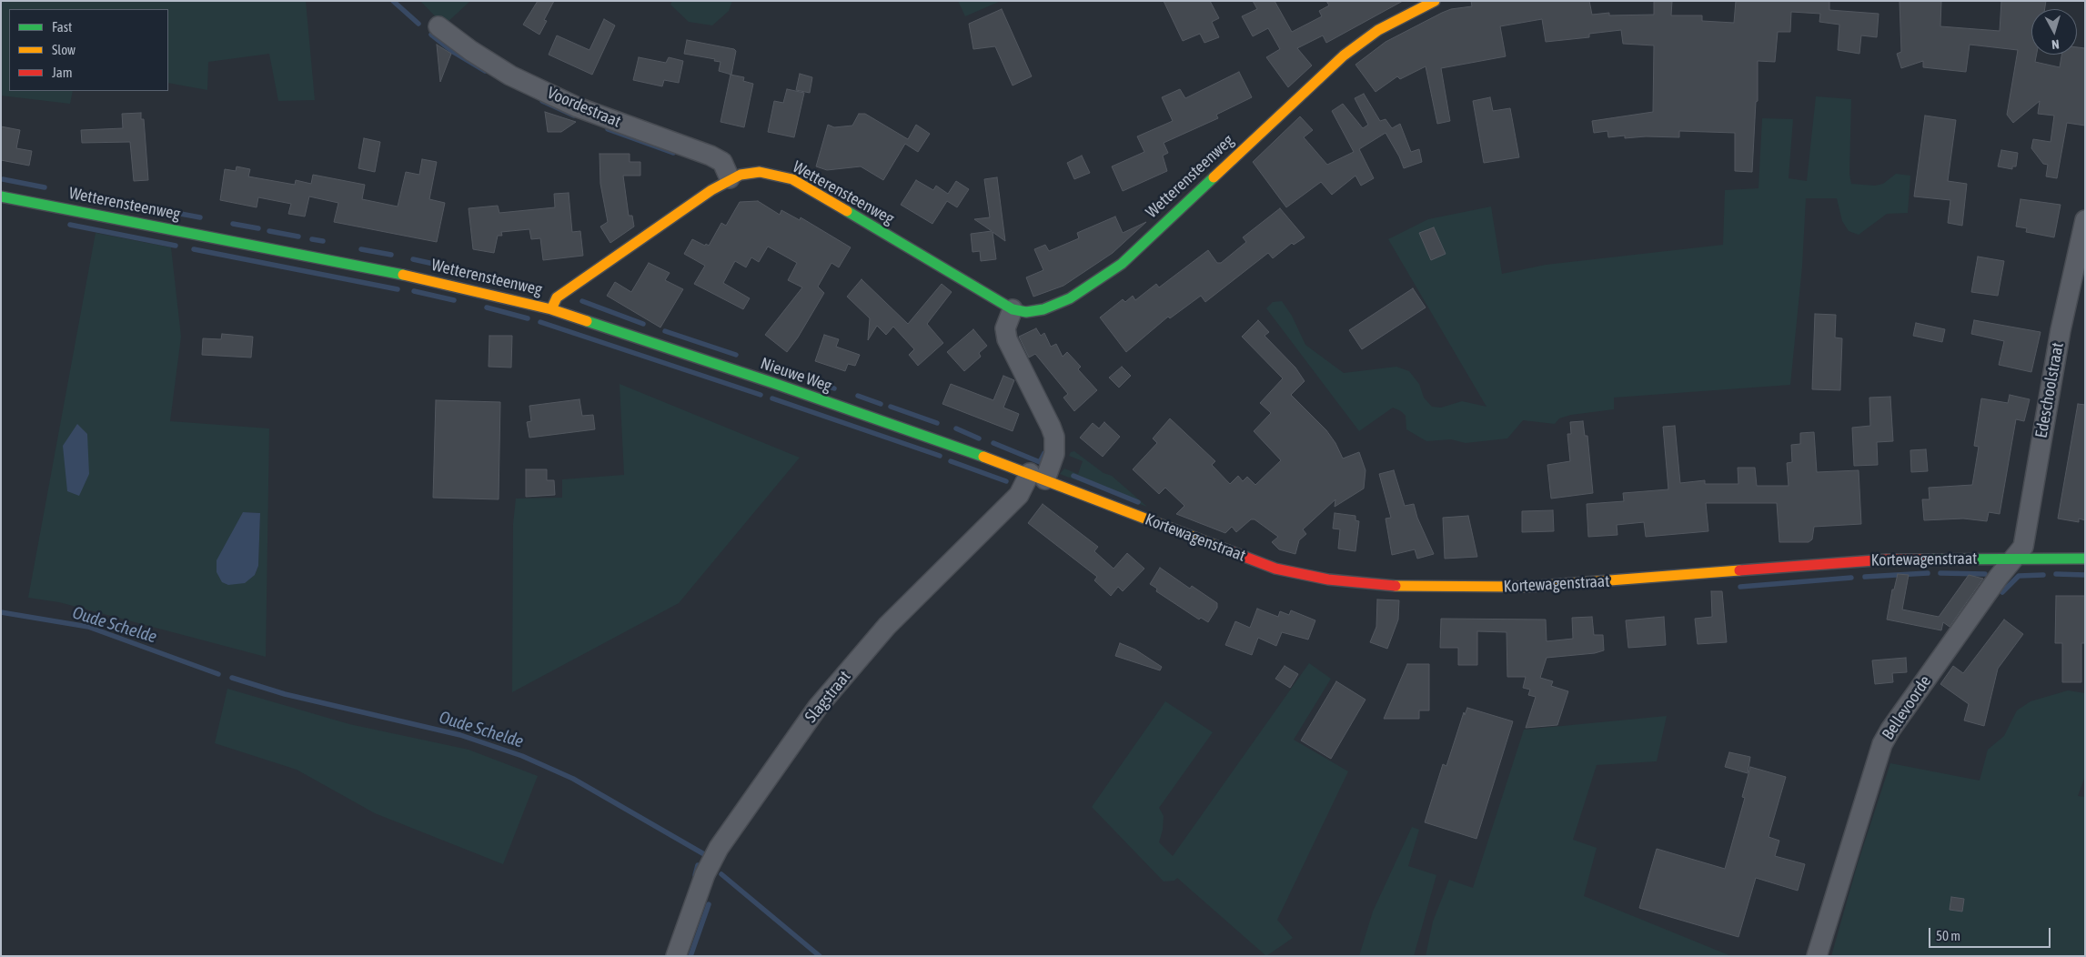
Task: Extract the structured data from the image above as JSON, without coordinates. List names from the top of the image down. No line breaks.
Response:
{"streets":{"street":["Voordestraat","Wetterensteenweg","Nieuwe Weg","Edeschoolstraat","Kortewagenstraat","Slagstraat","Bellevoorde"]},"crossings":[["Voordestraat","Wetterensteenweg"],["Wetterensteenweg","Nieuwe Weg"],["Nieuwe Weg","Kortewagenstraat"],["Nieuwe Weg","Slagstraat"],["Edeschoolstraat","Kortewagenstraat"],["Edeschoolstraat","Bellevoorde"],["Kortewagenstraat","Slagstraat"],["Kortewagenstraat","Bellevoorde"]],"water":["Oude Schelde"],"legend":["Fast","Slow","Jam"],"scale_bar":"50 m","north":"bottom"}
